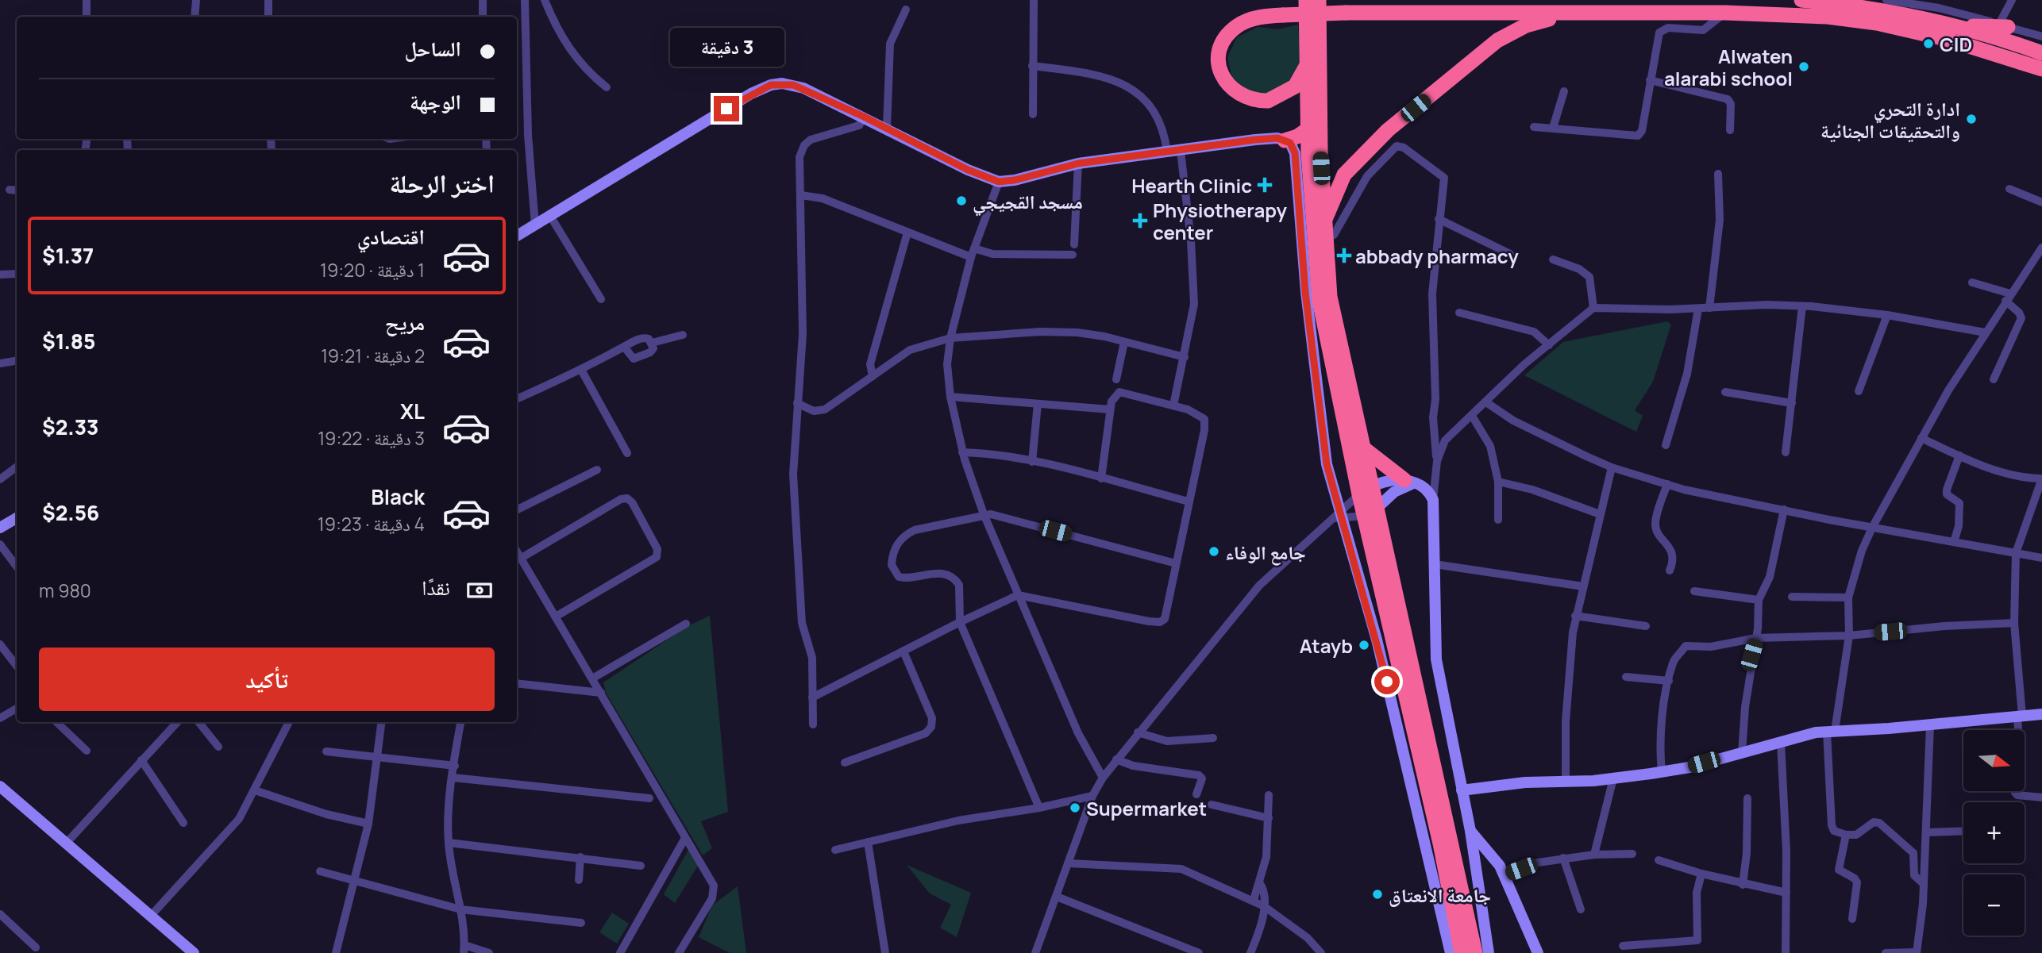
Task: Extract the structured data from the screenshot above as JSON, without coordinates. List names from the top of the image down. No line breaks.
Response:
{"places":{"other":["CID","Alwaten alarabi school","ادارة التحري والتحقيقات الجنائية","مسجد القجيجي","جامع الوفاء","Atayb","Supermarket","جامعة الانعتاق"],"health":["Hearth Clinic","Physiotherapy center","abbady pharmacy"]},"north":"right","page":{"banner":["الساحل","الوجهة"],"bubble":"3 دقيقة","heading":"اختر الرحلة","list":[{"name":"اقتصادي","note":"1 دقيقة · 19:20","value":"$1.37"},{"name":"مريح","note":"2 دقيقة · 19:21","value":"$1.85"},{"name":"XL","note":"3 دقيقة · 19:22","value":"$2.33"},{"name":"Black","note":"4 دقيقة · 19:23","value":"$2.56"}],"pay":["نقدًا","980 m"],"buttons":"تأكيد","map_buttons":["+","−"]}}
